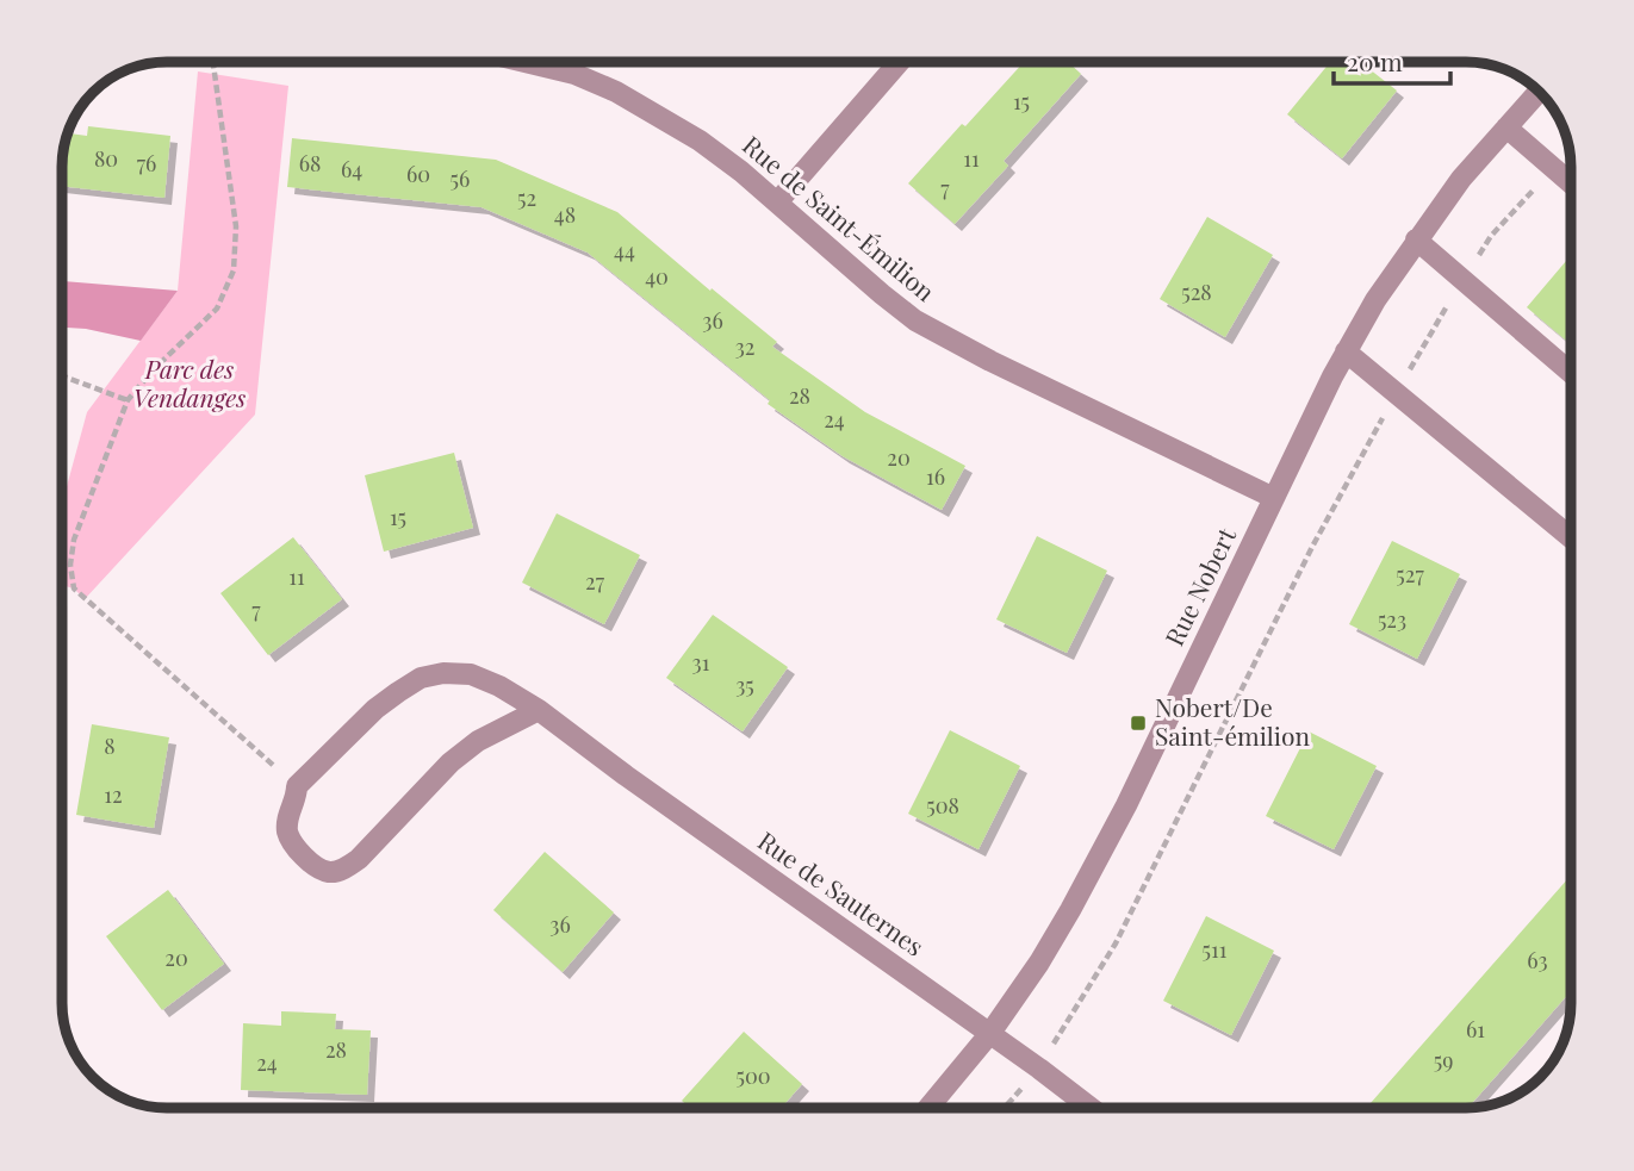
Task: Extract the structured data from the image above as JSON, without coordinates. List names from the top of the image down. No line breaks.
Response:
{"streets":{"street":["Rue de Saint-Émilion","Rue Nobert","Rue de Sauternes"]},"crossings":[["Rue de Saint-Émilion","Rue Nobert"],["Rue Nobert","Rue de Sauternes"]],"parks":["Parc des Vendanges"],"places":{"transit":["Nobert/De Saint-émilion"]},"house_numbers":["15","80","11","76","68","64","60","56","7","52","48","44","40","528","36","32","28","24","20","16","15","527","11","27","7","523","31","35","8","12","508","36","511","20","63","61","28","59","24","500"],"scale_bar":"20 m"}
